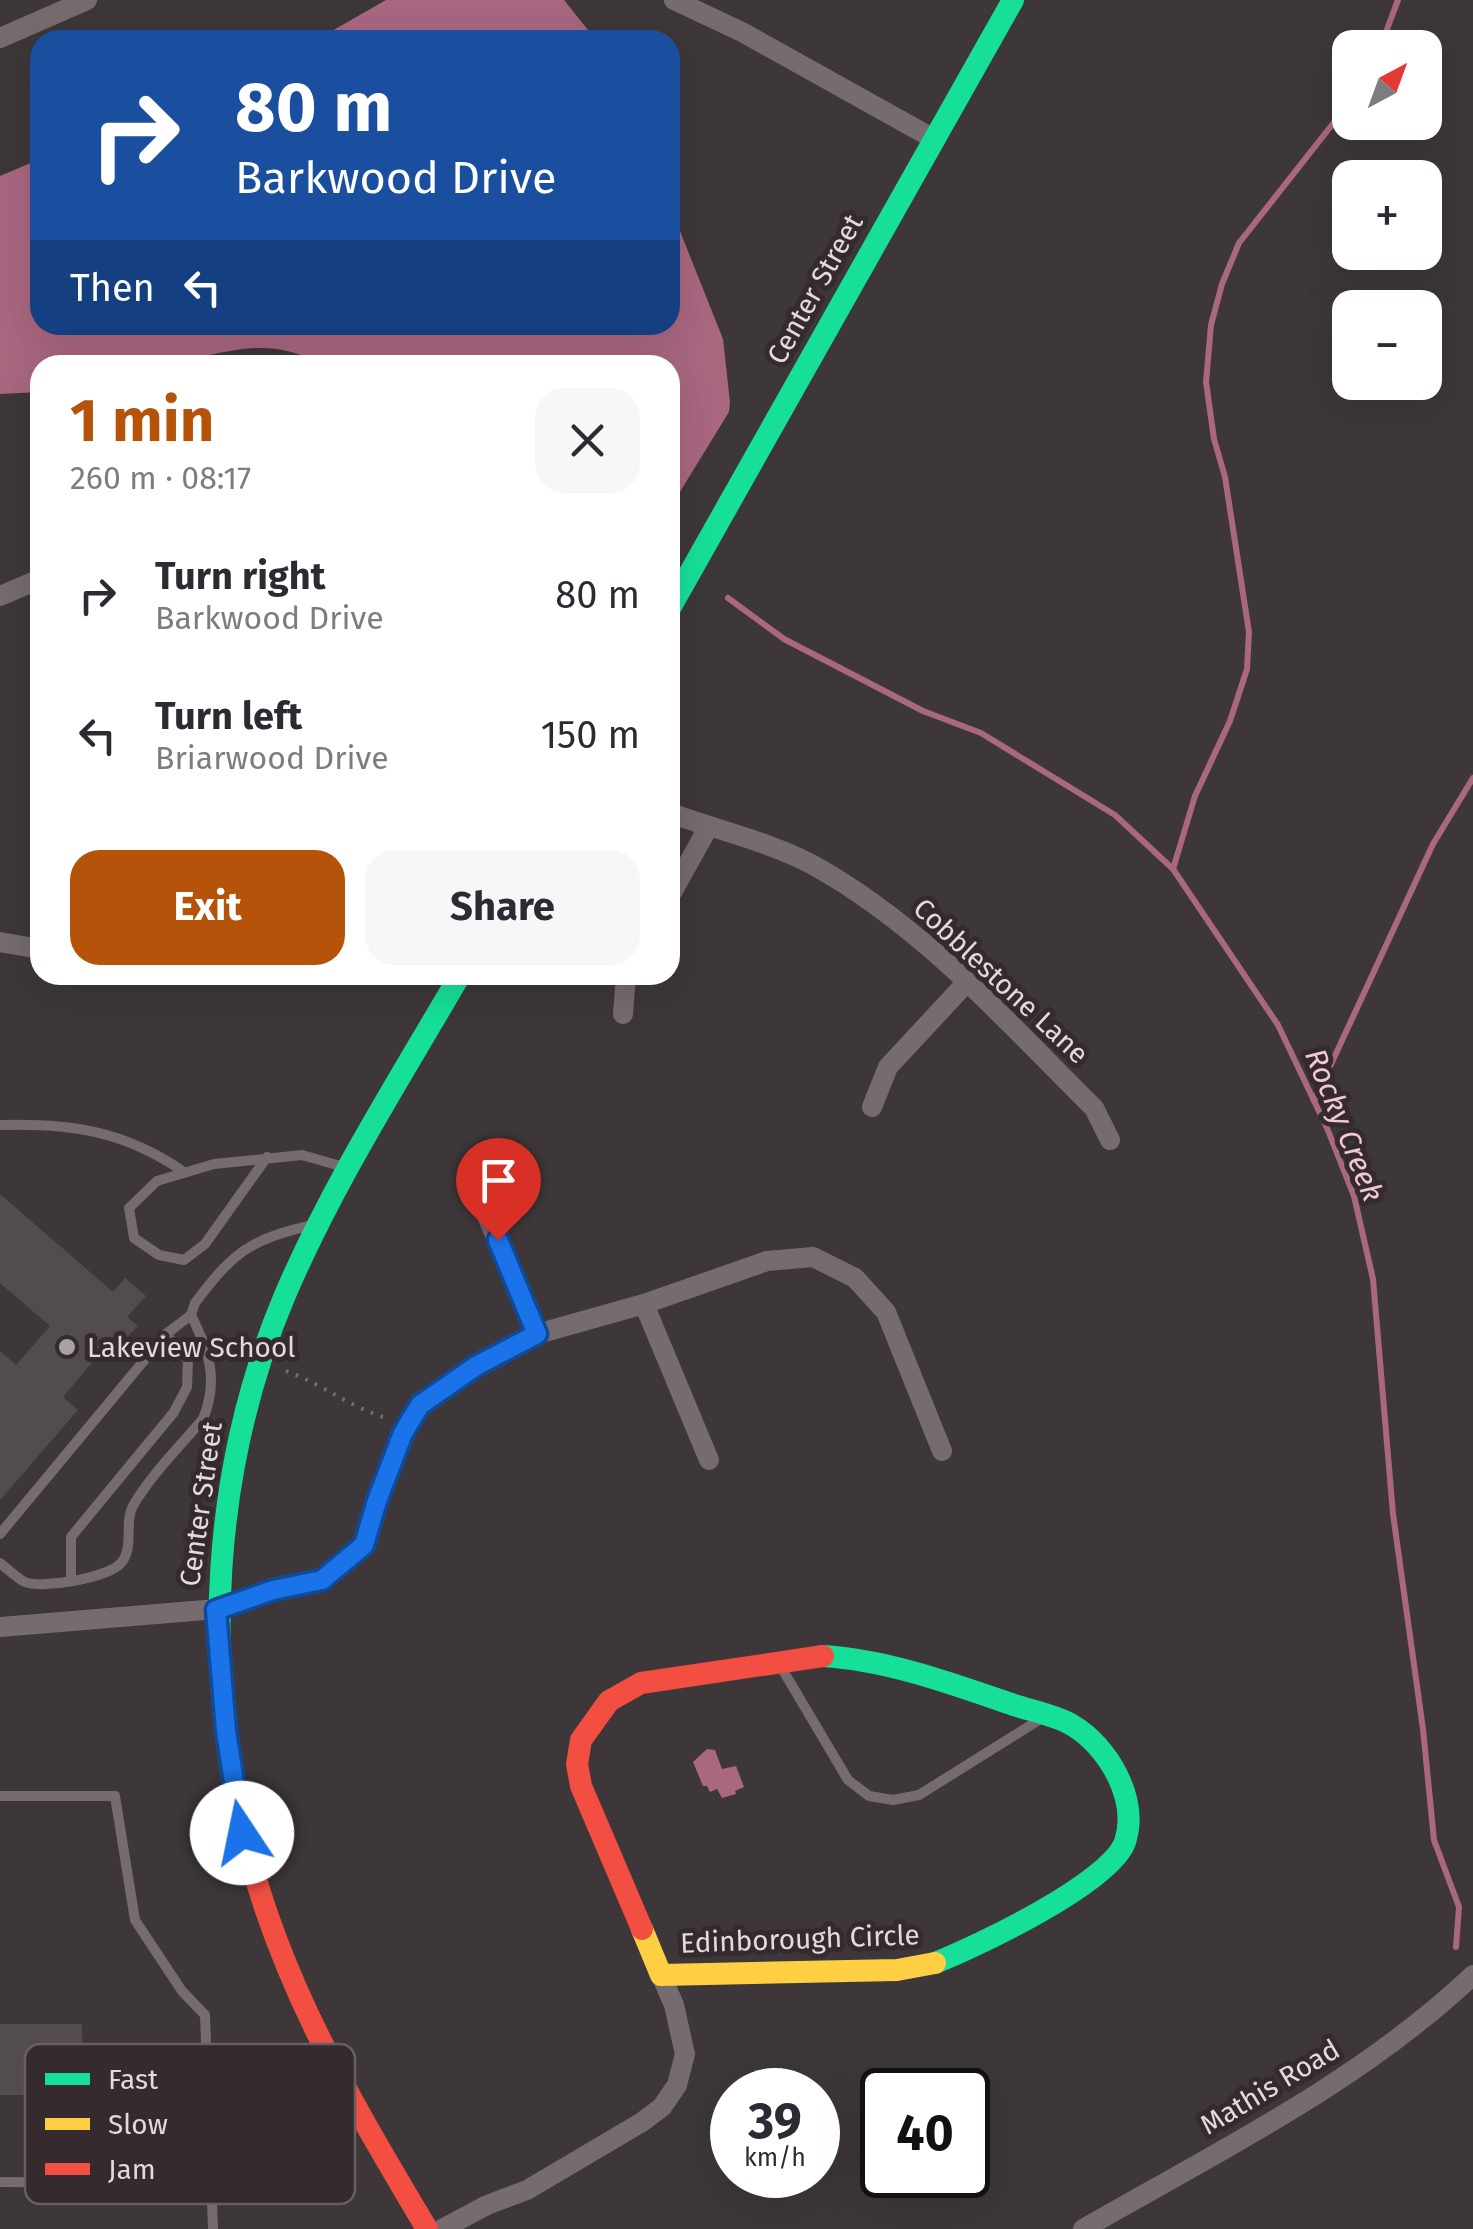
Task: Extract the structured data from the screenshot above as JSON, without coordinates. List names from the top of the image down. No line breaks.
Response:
{"streets":{"street":["Center Street","Cobblestone Lane","Edinborough Circle","Mathis Road"]},"water":["Rocky Creek"],"places":["Lakeview School"],"legend":["Fast","Slow","Jam"],"north":"top right","page":{"map_buttons":["+","−"],"turn":["80 m","Barkwood Drive"],"then":"Then","heading":["1 min","260 m · 08:17"],"list":[{"name":"Turn right","note":"Barkwood Drive","value":"80 m"},{"name":"Turn left","note":"Briarwood Drive","value":"150 m"}],"buttons":["Exit","Share"],"speed":"39 km/h","limit":"40"}}
